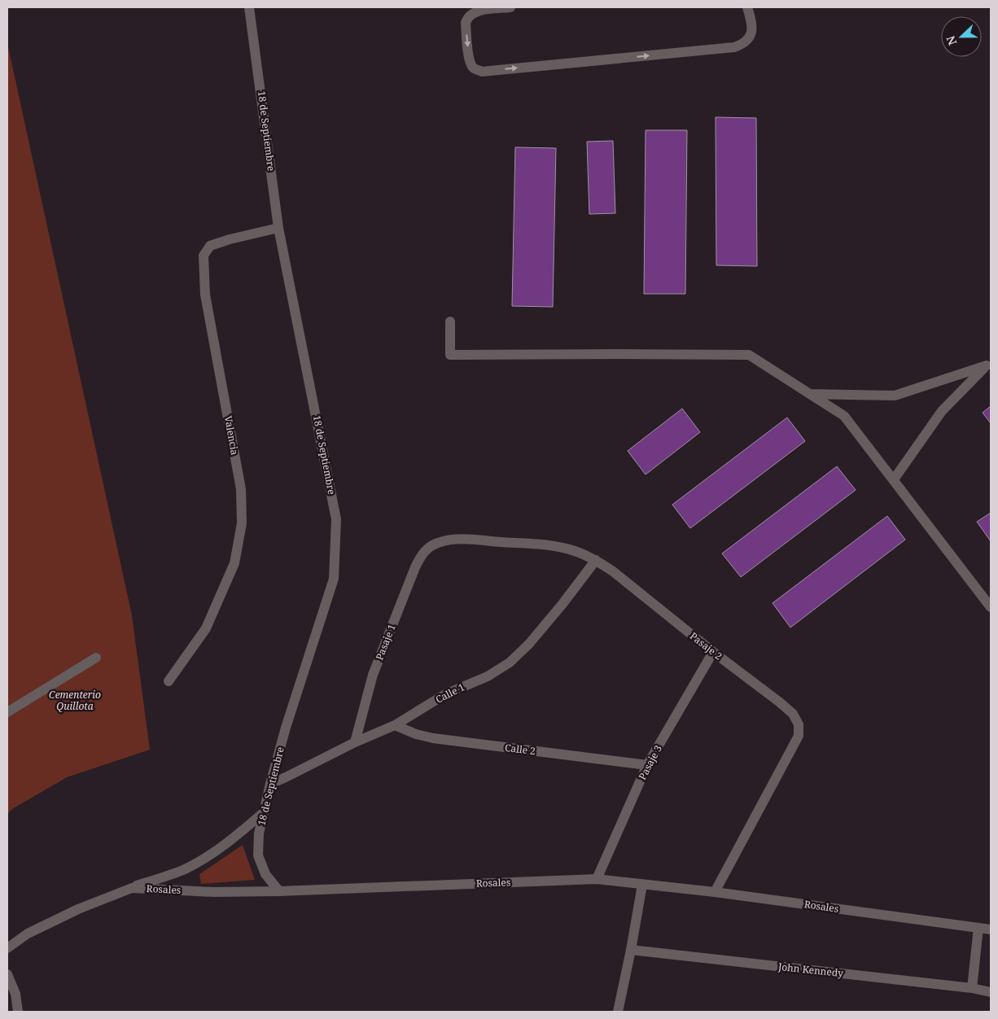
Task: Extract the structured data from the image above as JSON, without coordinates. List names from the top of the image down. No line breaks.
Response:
{"streets":{"street":["18 de Septiembre","Valencia","Pasaje 1","Pasaje 2","Calle 1","Calle 2","Pasaje 3","Rosales","John Kennedy"]},"crossings":[["18 de Septiembre","Valencia"],["18 de Septiembre","Calle 1"],["18 de Septiembre","Rosales"],["Pasaje 1","Pasaje 2"],["Pasaje 1","Calle 1"],["Pasaje 2","Calle 1"],["Pasaje 2","Pasaje 3"],["Pasaje 2","Rosales"],["Calle 1","Calle 2"],["Calle 2","Pasaje 3"],["Pasaje 3","Rosales"]],"parks":["Cementerio Quillota"],"north":"left"}
